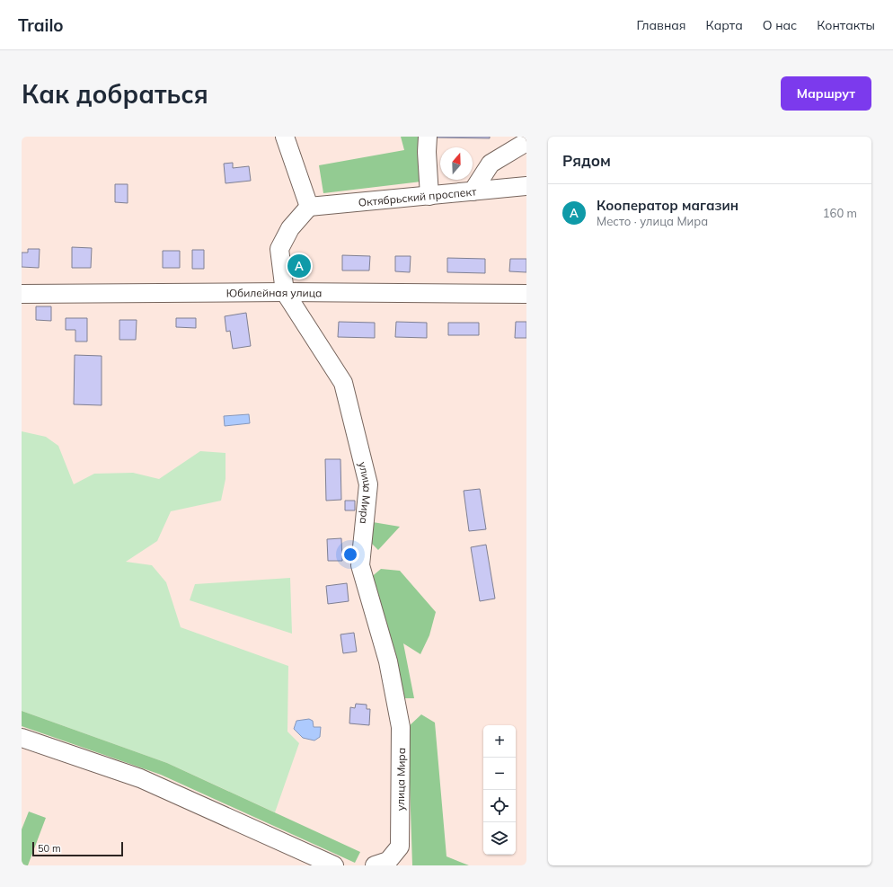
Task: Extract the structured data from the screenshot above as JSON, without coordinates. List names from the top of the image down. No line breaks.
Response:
{"streets":{"street":["Октябрьский проспект","Юбилейная улица","улица Мира"]},"crossings":[["Октябрьский проспект","улица Мира"],["Юбилейная улица","улица Мира"]],"scale_bar":"50 m","north":"top","page":{"header":"Trailo","nav":["Главная","Карта","О нас","Контакты"],"buttons":"Маршрут","title":"Как добраться","heading":"Рядом","list":[{"mark":"A","name":"Кооператор магазин","note":"Место · улица Мира","value":"160 m"}],"pins":"A","map_buttons":["+","−"],"scale":"50 m"}}
